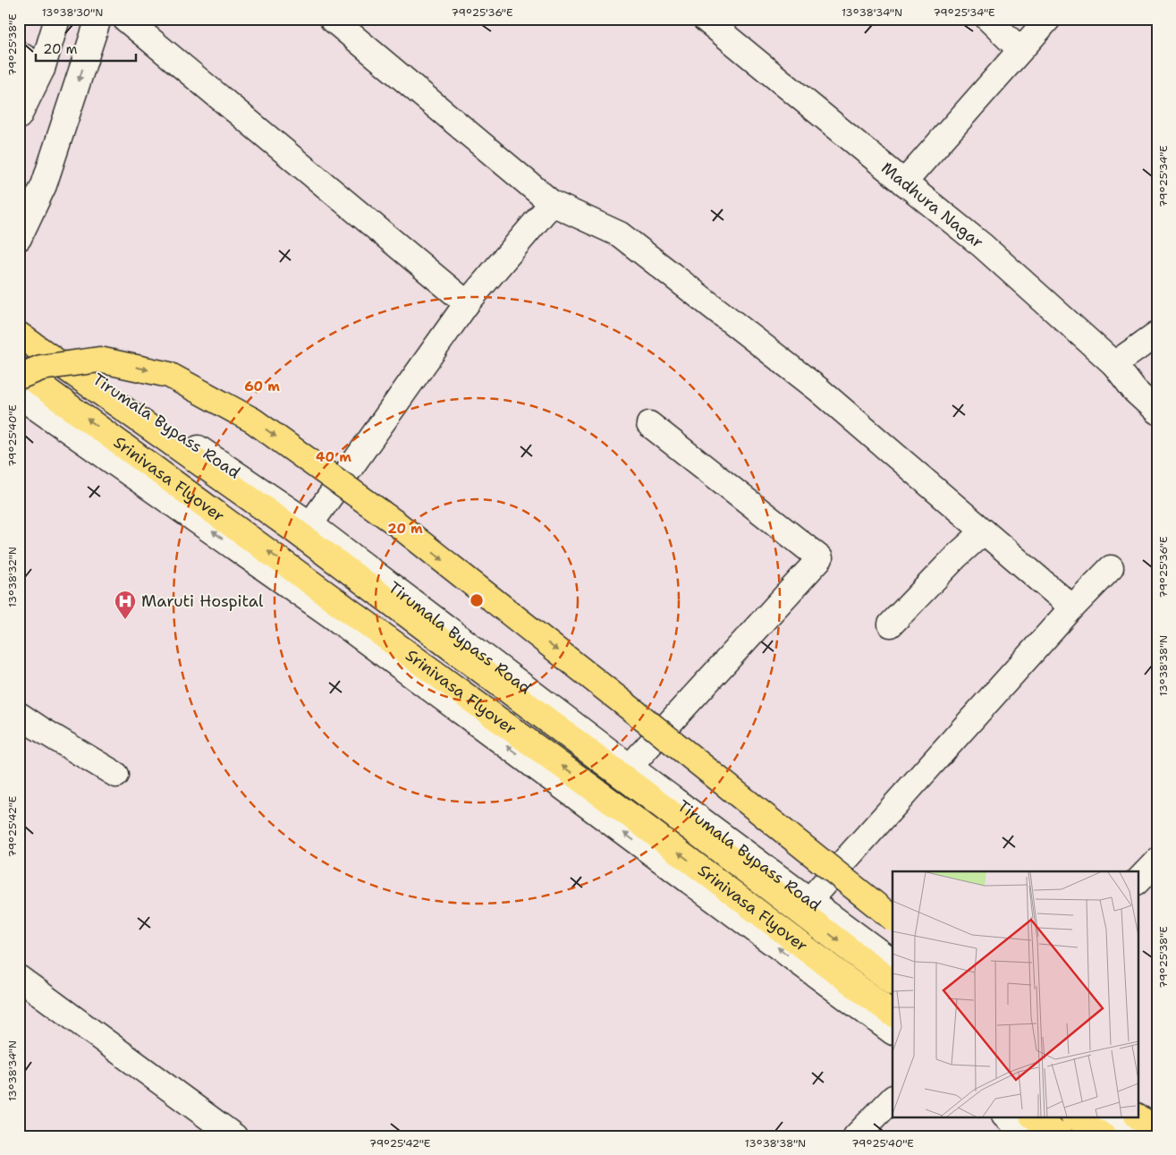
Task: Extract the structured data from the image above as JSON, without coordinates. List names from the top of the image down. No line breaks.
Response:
{"streets":{"main road":["Srinivasa Flyover"],"street":["Madhura Nagar","Tirumala Bypass Road"]},"places":{"hospital":["Maruti Hospital"]},"scale_bar":"20 m","coordinates":["13°38'30\"N","79°25'36\"E","13°38'34\"N","79°25'34\"E","79°25'38\"E","79°25'40\"E","13°38'32\"N","13°38'38\"N","79°25'42\"E"],"rings":["60 m","40 m","20 m"]}
